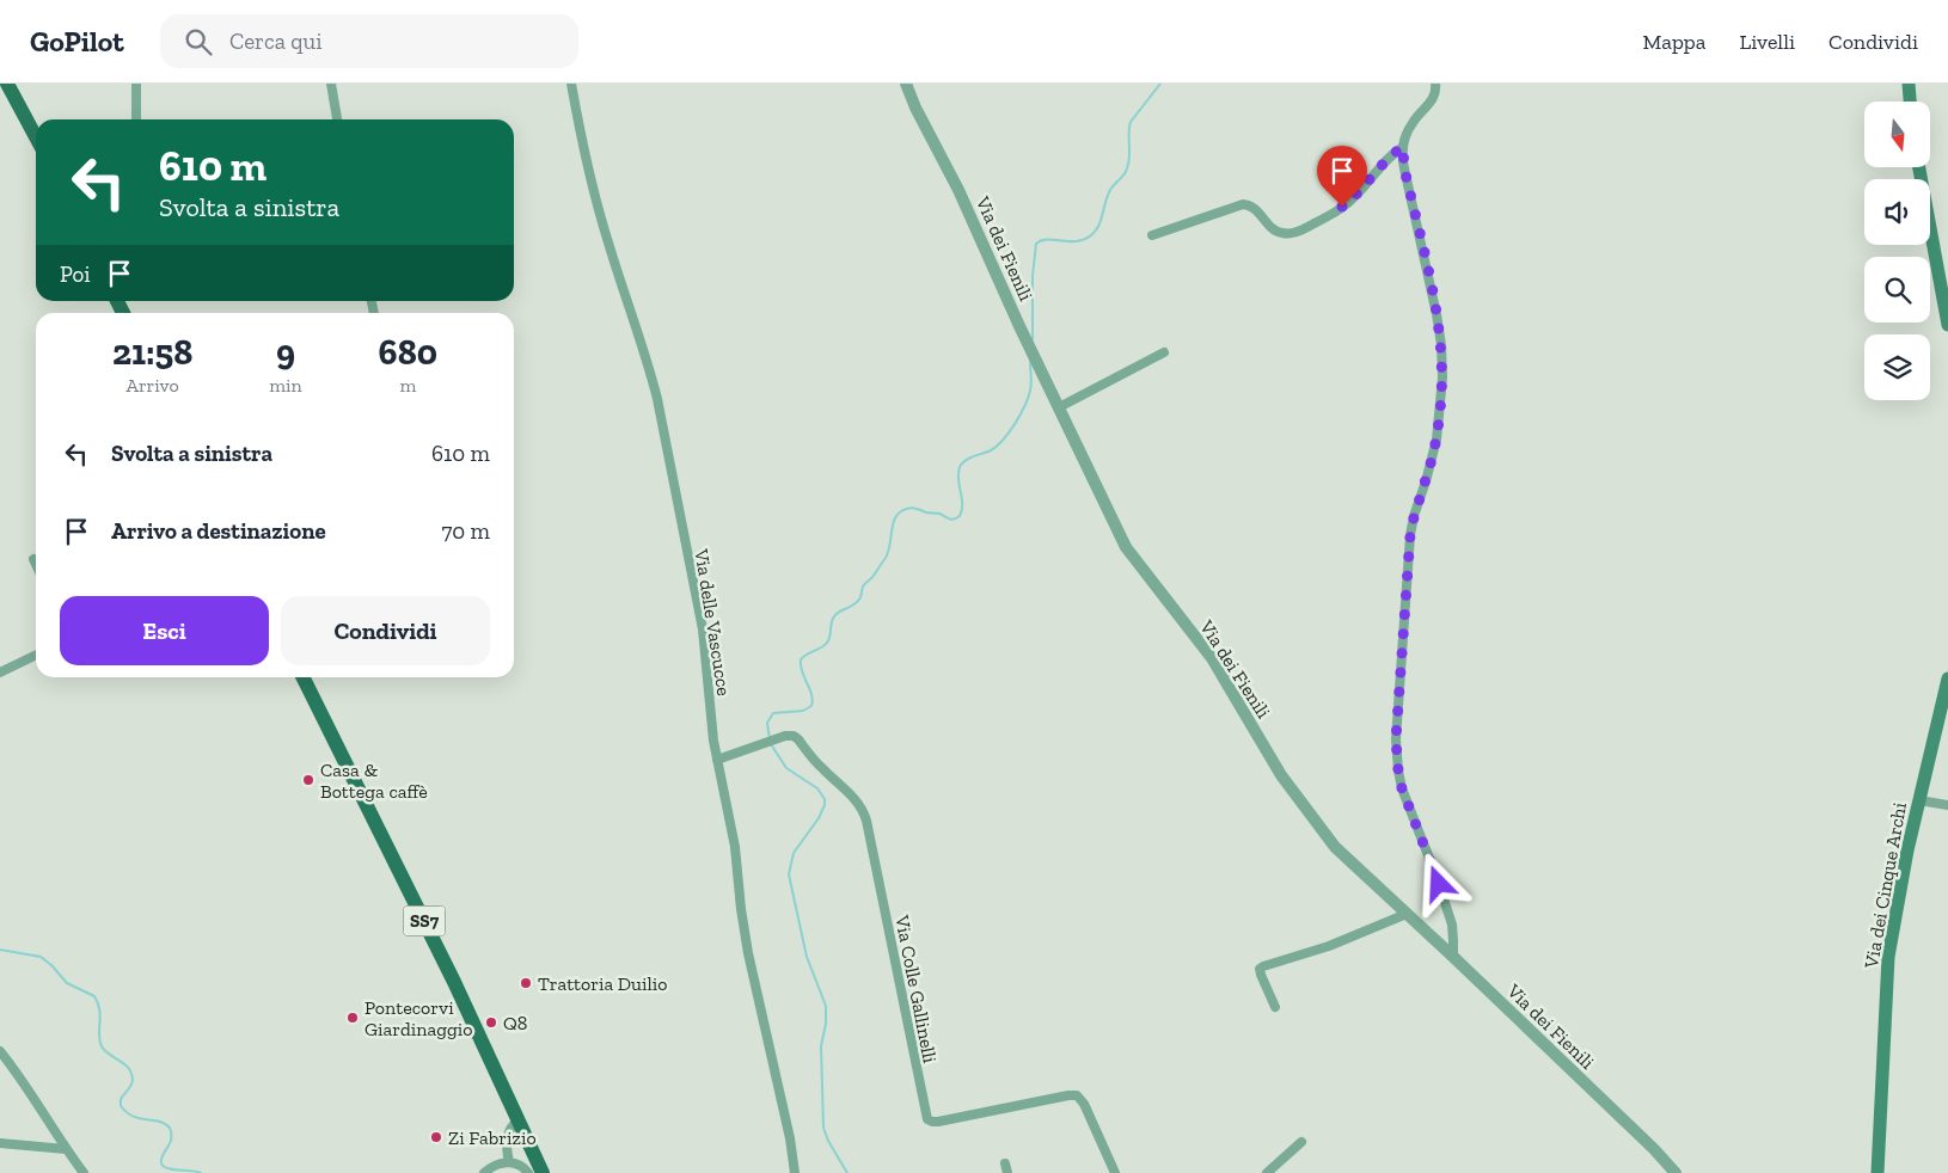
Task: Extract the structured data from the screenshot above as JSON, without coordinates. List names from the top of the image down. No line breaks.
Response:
{"streets":{"main road":["Via dei Cinque Archi","SS7"],"street":["Via dei Fienili","Via delle Vascucce","Via Colle Gallinelli"]},"crossings":[["Via delle Vascucce","Via Colle Gallinelli"]],"places":["Casa & Bottega caffè","Trattoria Duilio","Pontecorvi Giardinaggio","Q8","Zi Fabrizio"],"north":"bottom","page":{"header":"GoPilot","search":"Cerca qui","nav":["Mappa","Livelli","Condividi"],"turn":["610 m","Svolta a sinistra"],"then":"Poi","eta":["21:58","Arrivo","9","min","680","m"],"list":[{"name":"Svolta a sinistra","value":"610 m"},{"name":"Arrivo a destinazione","value":"70 m"}],"buttons":["Esci","Condividi"]}}
